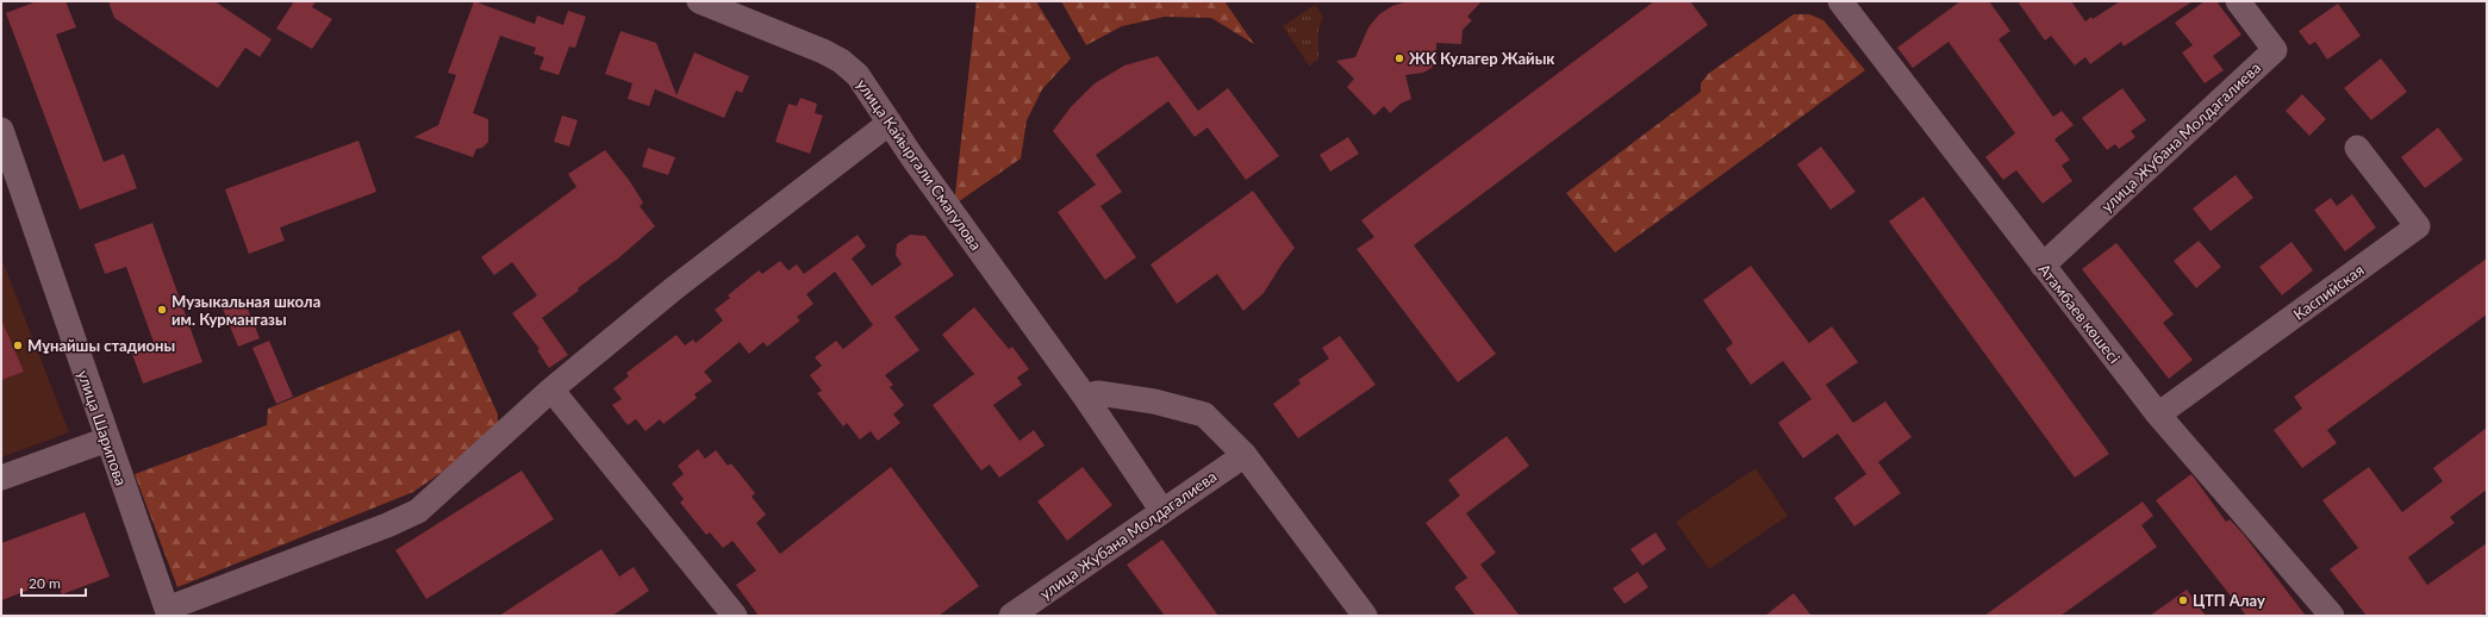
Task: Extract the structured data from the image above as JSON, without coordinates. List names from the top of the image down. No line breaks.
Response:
{"streets":{"street":["улица Жубана Молдагалиева","улица Кайыргали Смагулова","Каспийская","Атамбаев көшесі","улица Шарипова"]},"crossings":[["улица Жубана Молдагалиева","улица Кайыргали Смагулова"],["улица Жубана Молдагалиева","Атамбаев көшесі"],["Каспийская","Атамбаев көшесі"]],"places":["ЖК Кулагер Жайык","Музыкальная школа им. Курмангазы","Мұнайшы стадионы","ЦТП Алау"],"scale_bar":"20 m"}
